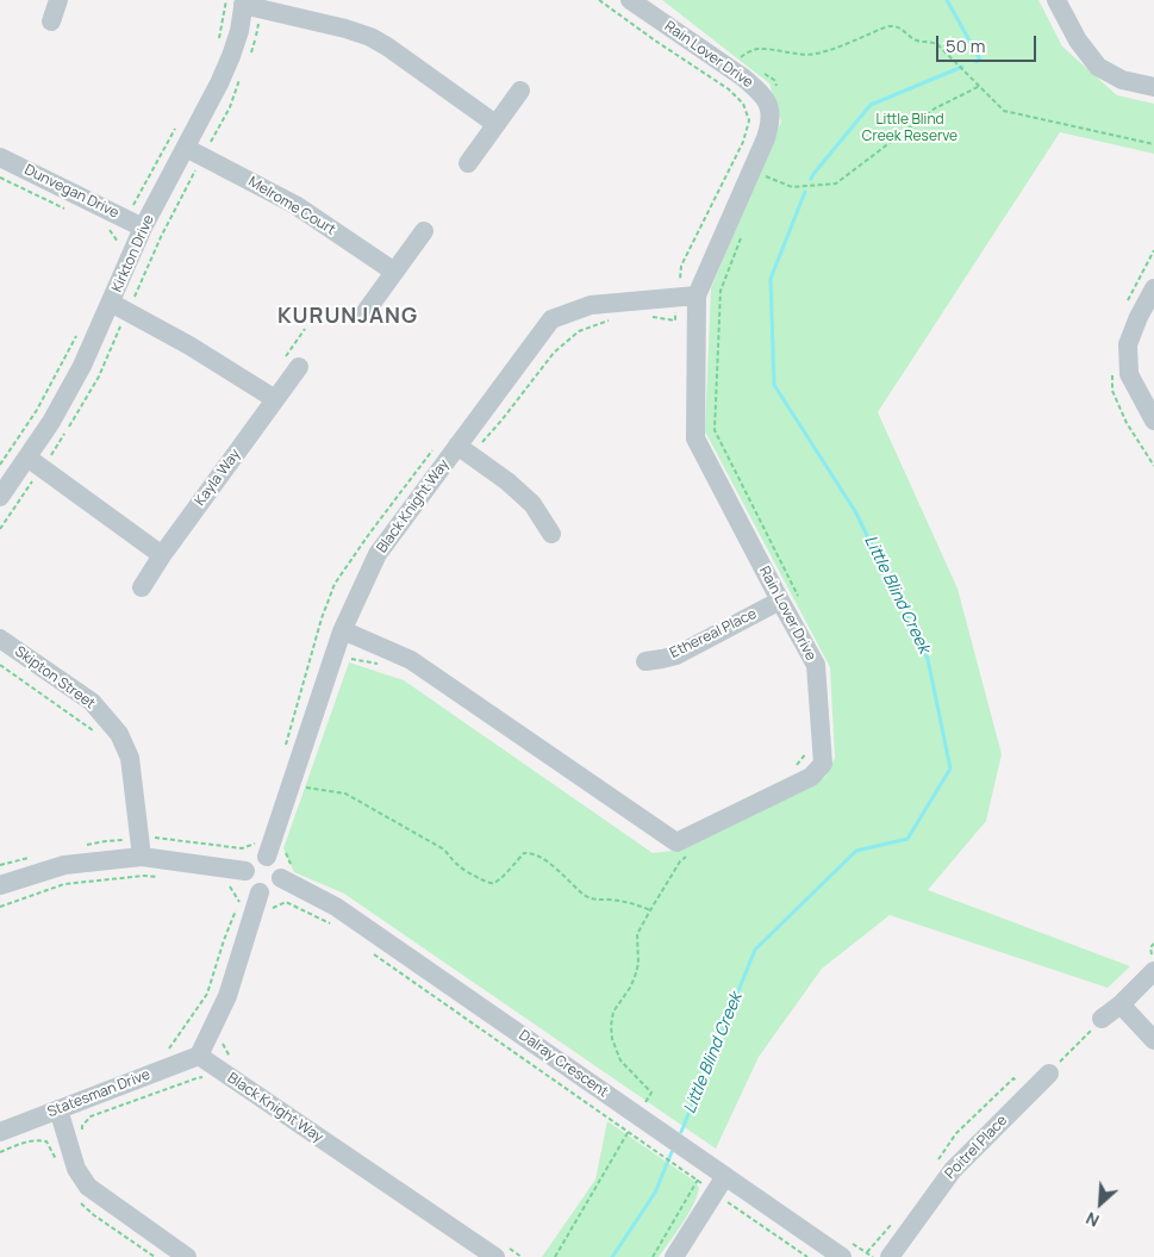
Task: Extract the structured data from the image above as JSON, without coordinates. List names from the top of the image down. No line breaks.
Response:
{"streets":{"street":["Rain Lover Drive","Dunvegan Drive","Melrome Court","Kirkton Drive","Kayla Way","Black Knight Way","Ethereal Place","Skipton Street","Dalray Crescent","Statesman Drive","Poitrel Place"]},"crossings":[["Rain Lover Drive","Black Knight Way"],["Rain Lover Drive","Ethereal Place"],["Dunvegan Drive","Kirkton Drive"],["Melrome Court","Kirkton Drive"],["Black Knight Way","Statesman Drive"]],"districts":["KURUNJANG"],"water":["Little Blind Creek"],"parks":["Little Blind Creek Reserve"],"scale_bar":"50 m","north":"bottom left"}
